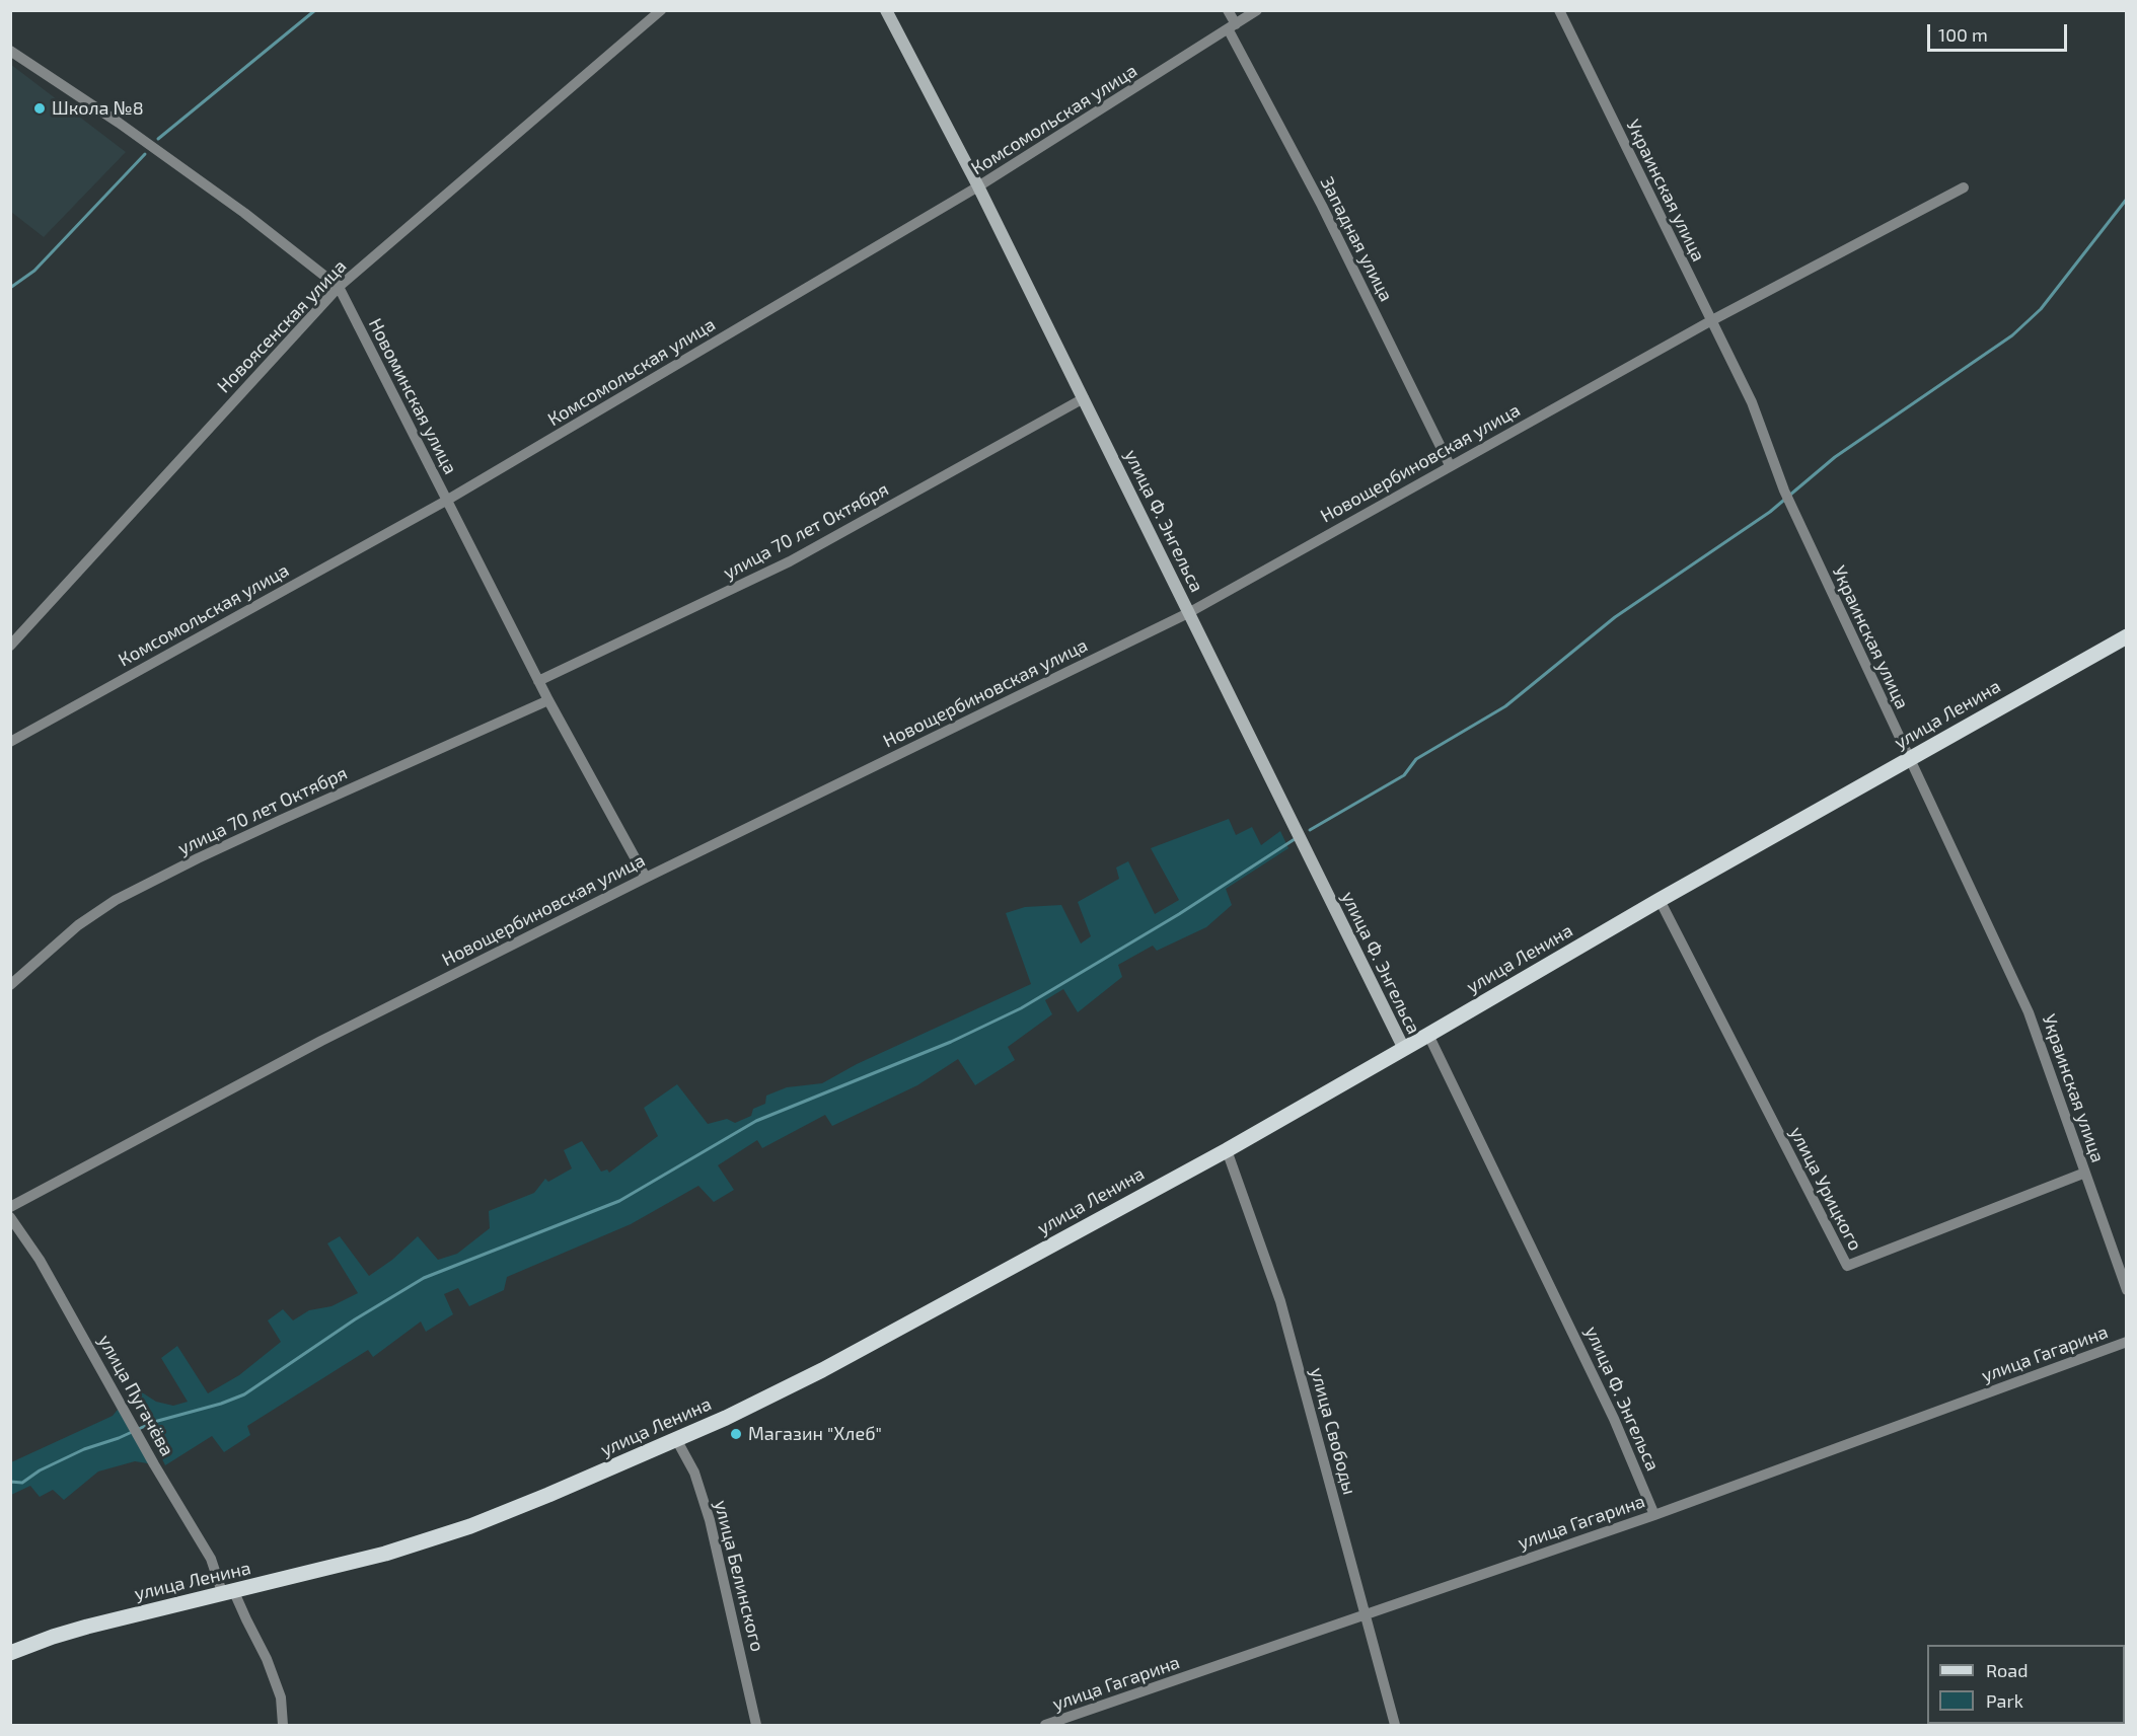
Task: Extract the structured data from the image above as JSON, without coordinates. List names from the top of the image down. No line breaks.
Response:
{"streets":{"main road":["улица Ф. Энгельса","улица Ленина"],"street":["Комсомольская улица","Украинская улица","Западная улица","Новоясенская улица","Новоминская улица","Новощербиновская улица","улица 70 лет Октября","улица Урицкого","улица Гагарина","улица Пугачёва","улица Свободы","улица Белинского"]},"crossings":[["Комсомольская улица","Западная улица"],["Комсомольская улица","Новоминская улица"],["Комсомольская улица","улица Ф. Энгельса"],["Украинская улица","Новощербиновская улица"],["Украинская улица","улица Ленина"],["Украинская улица","улица Урицкого"],["Западная улица","Новощербиновская улица"],["Новоясенская улица","Новоминская улица"],["Новоминская улица","Новощербиновская улица"],["Новоминская улица","улица 70 лет Октября"],["Новощербиновская улица","улица Ф. Энгельса"],["улица Ф. Энгельса","улица 70 лет Октября"],["улица Ф. Энгельса","улица Ленина"],["улица Ф. Энгельса","улица Гагарина"],["улица Ленина","улица Урицкого"],["улица Ленина","улица Пугачёва"],["улица Ленина","улица Свободы"],["улица Ленина","улица Белинского"],["улица Гагарина","улица Свободы"]],"places":["Школа №8","Магазин \"Хлеб\""],"legend":["Road","Park"],"scale_bar":"100 m"}
